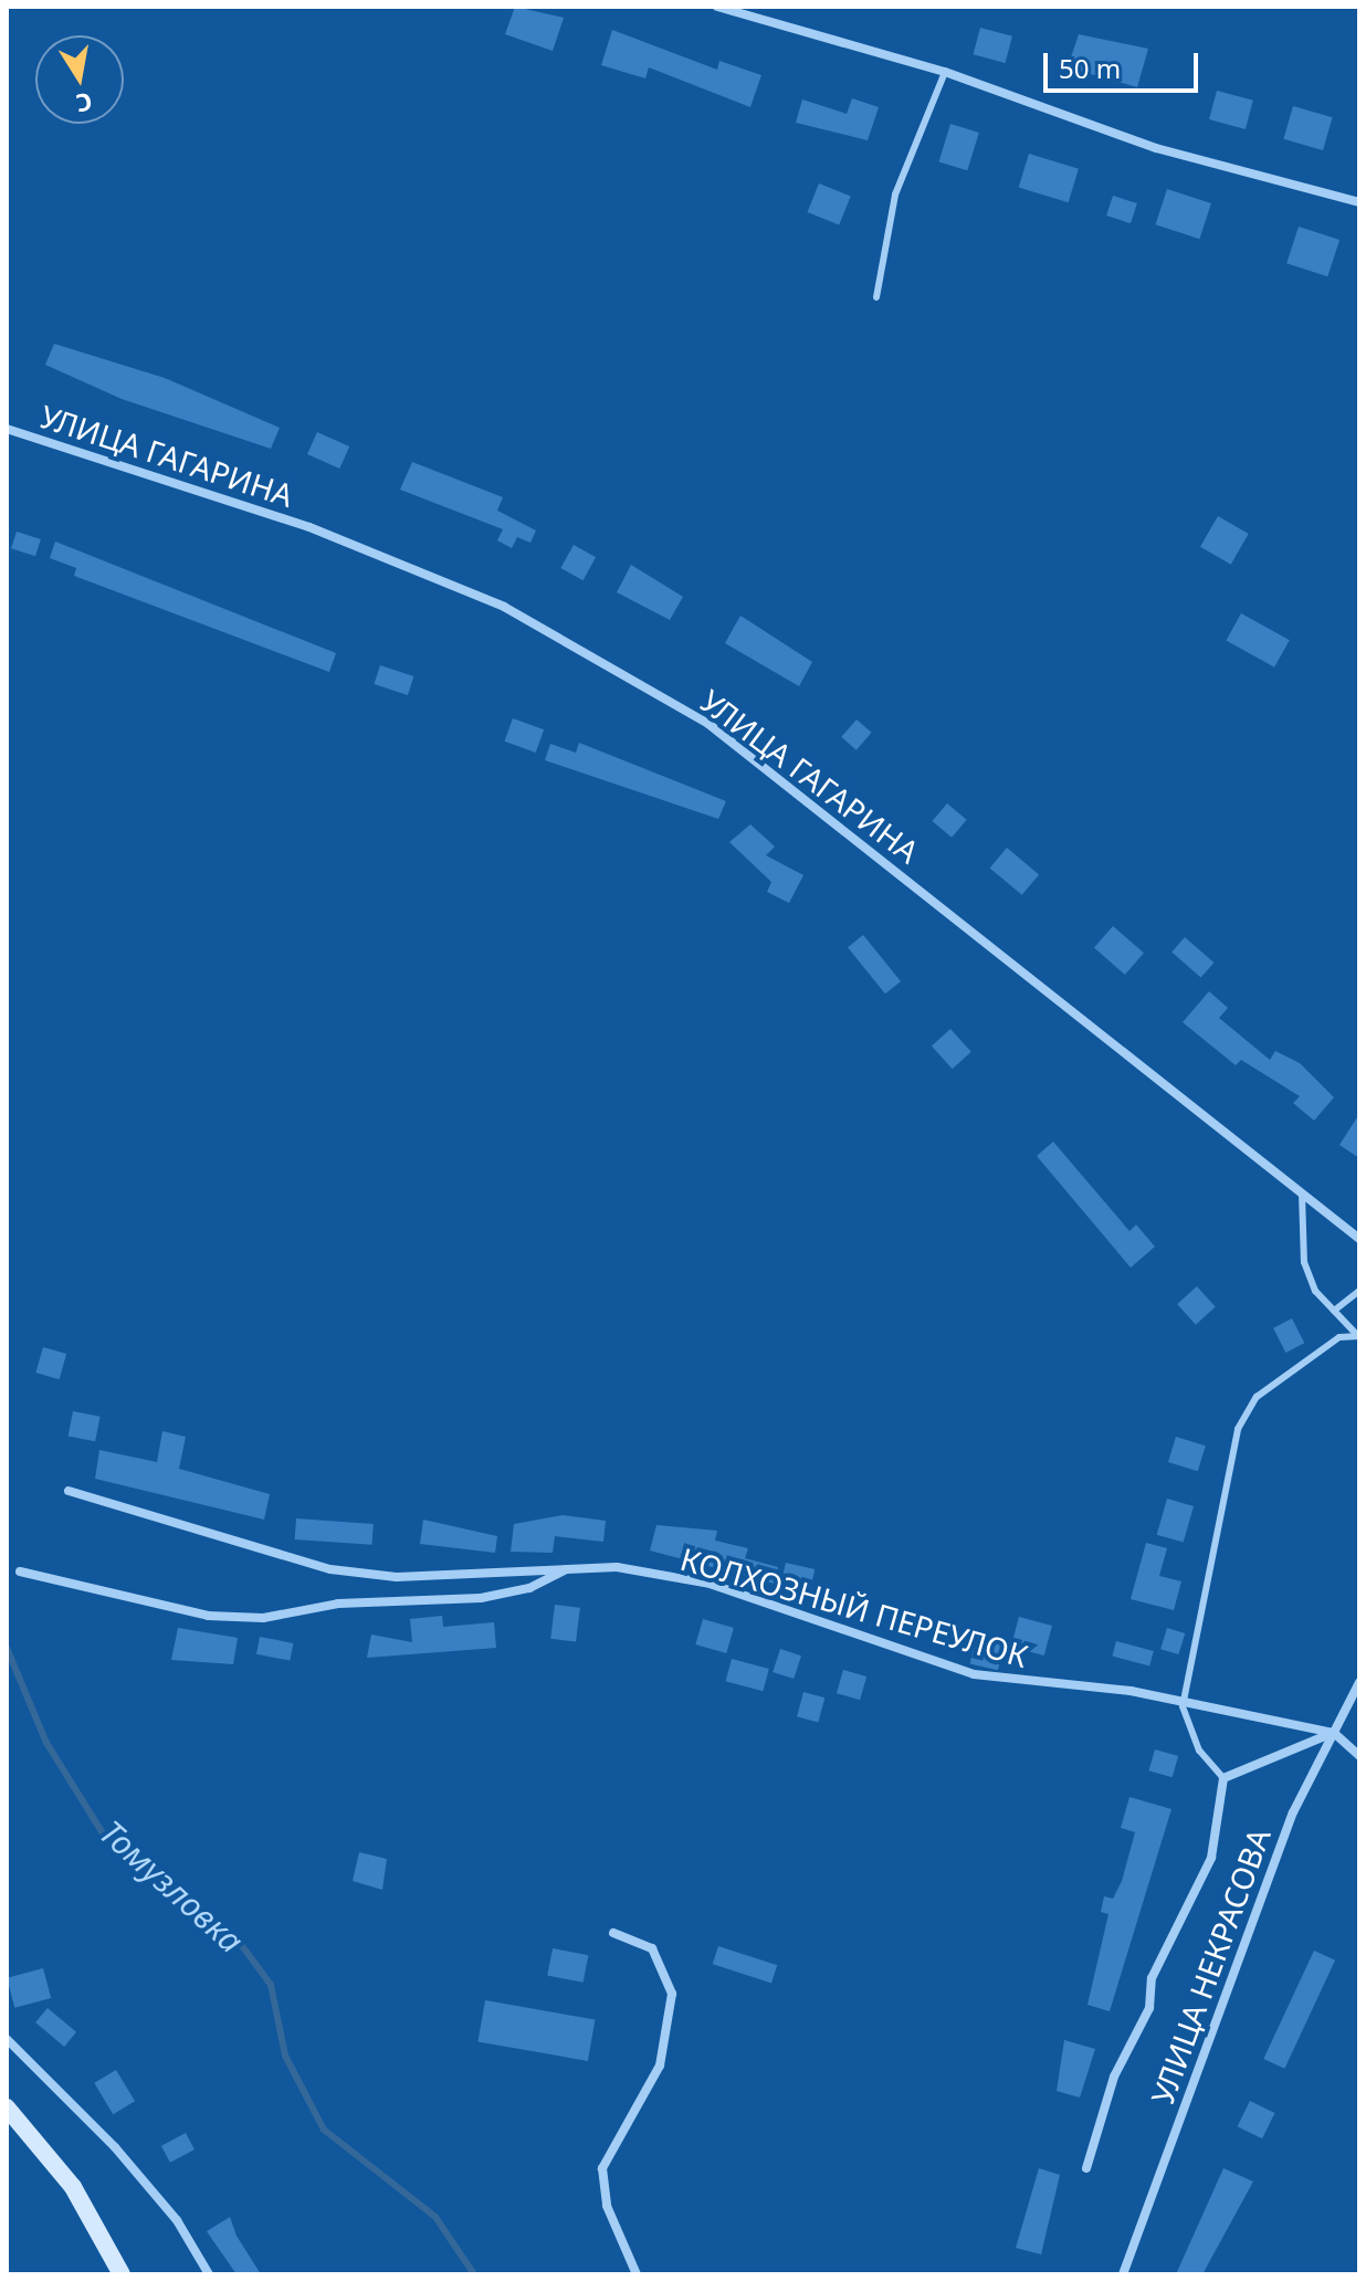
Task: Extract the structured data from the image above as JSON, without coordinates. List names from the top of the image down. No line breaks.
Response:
{"streets":{"street":["УЛИЦА ГАГАРИНА","КОЛХОЗНЫЙ ПЕРЕУЛОК","УЛИЦА НЕКРАСОВА"]},"crossings":[["КОЛХОЗНЫЙ ПЕРЕУЛОК","УЛИЦА НЕКРАСОВА"]],"water":["Томузловка"],"scale_bar":"50 m","north":"bottom"}
